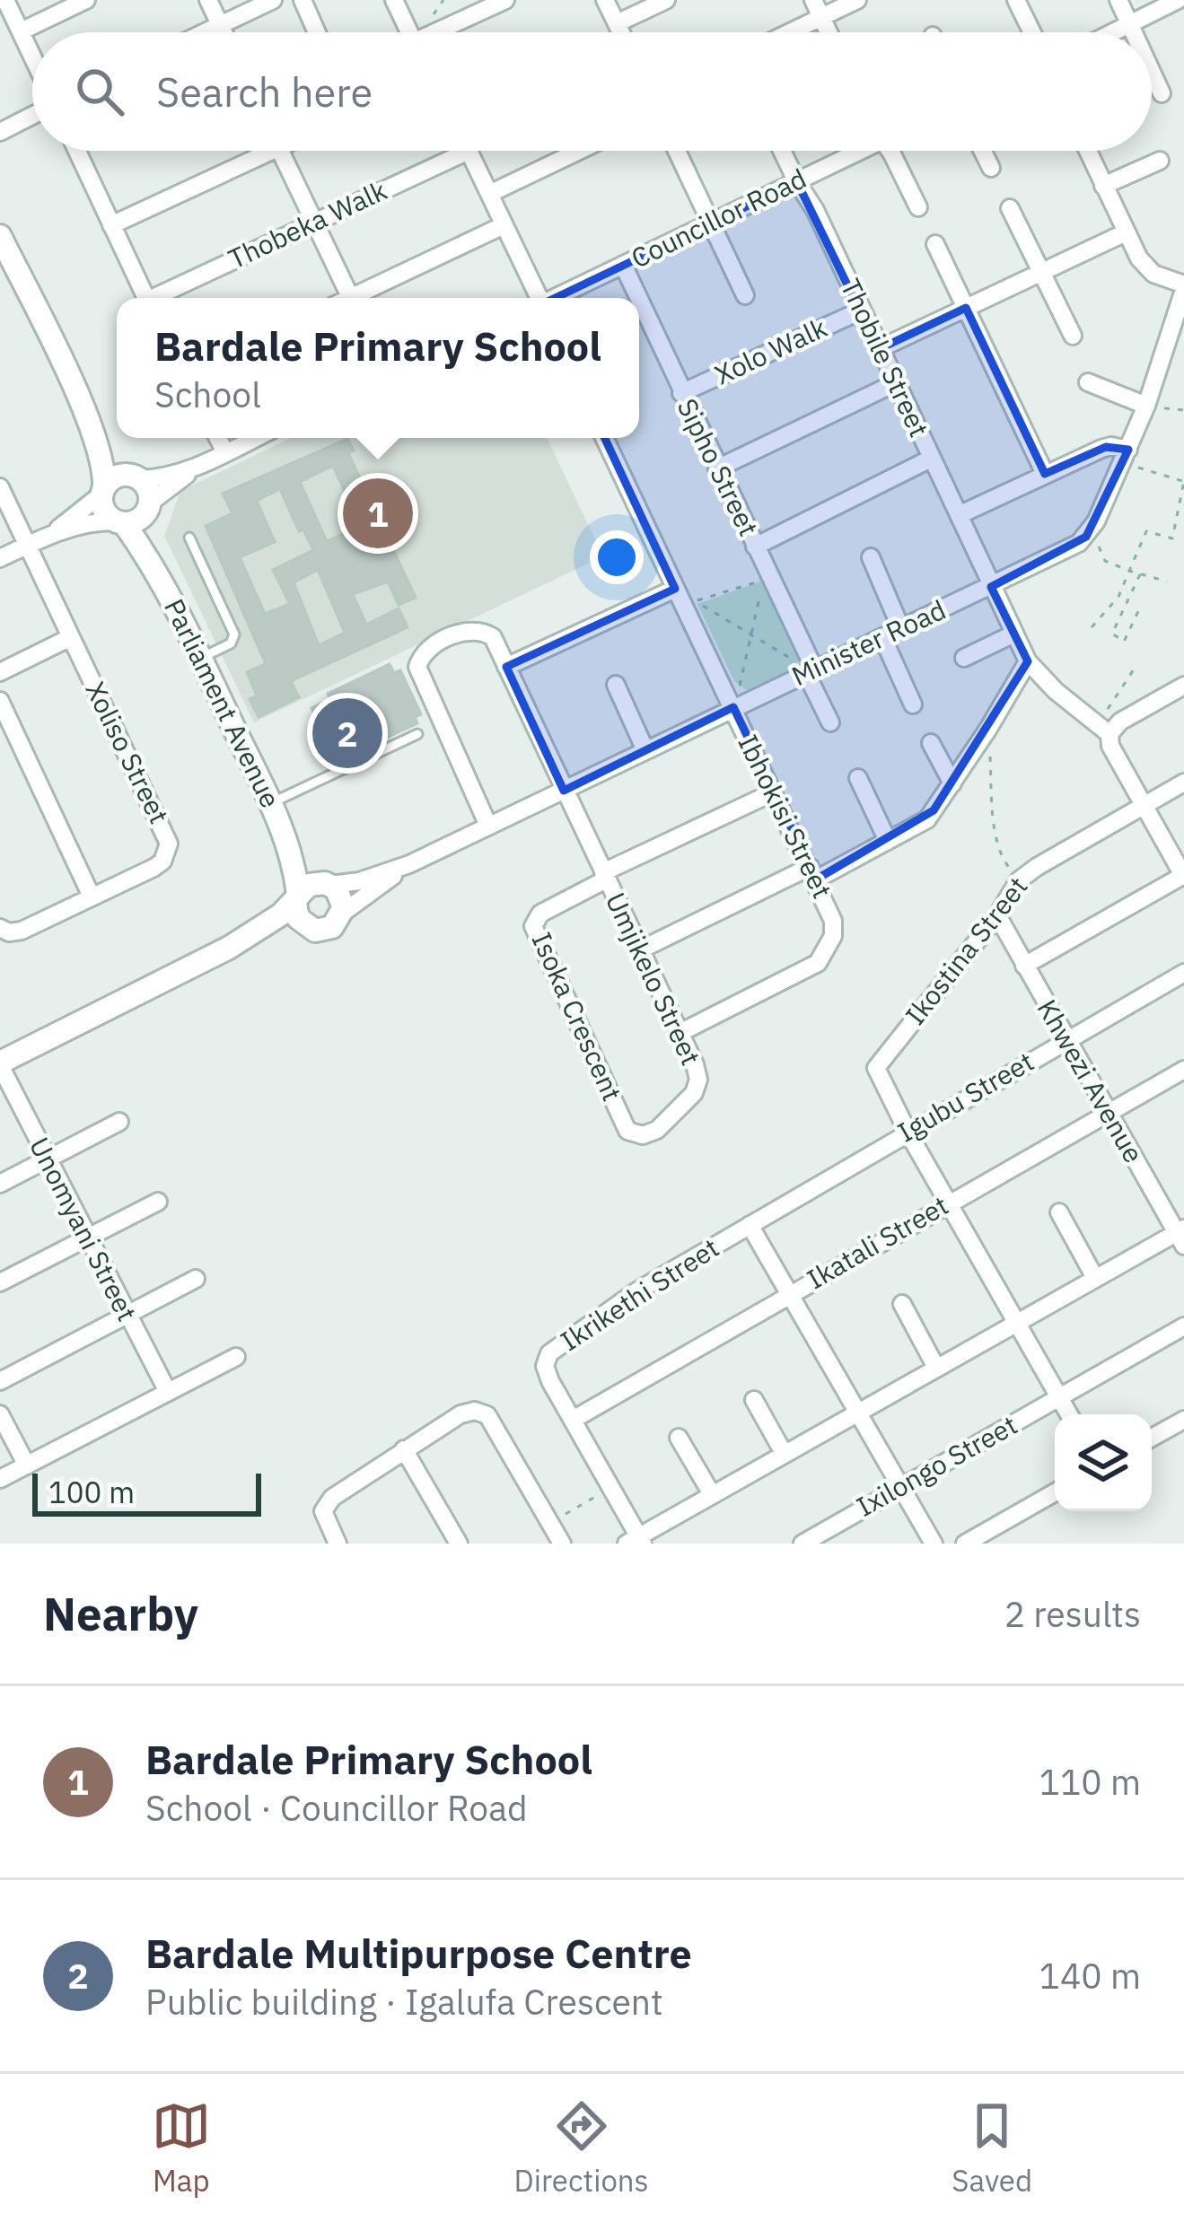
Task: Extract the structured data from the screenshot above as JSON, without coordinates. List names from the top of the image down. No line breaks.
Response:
{"streets":{"street":["Councillor Road","Thobeka Walk","Xolo Walk","Thobile Street","Sipho Street","Minister Road","Parliament Avenue","Xoliso Street","Ibhokisi Street","Ikostina Street","Umjikelo Street","Isoka Crescent","Khwezi Avenue","Igubu Street","Unomyani Street","Ikatali Street","Ikrikethi Street","Ixilongo Street"]},"crossings":[["Councillor Road","Thobile Street"],["Councillor Road","Sipho Street"],["Xolo Walk","Thobile Street"],["Xolo Walk","Sipho Street"],["Thobile Street","Minister Road"],["Sipho Street","Minister Road"],["Minister Road","Parliament Avenue"],["Minister Road","Ibhokisi Street"],["Minister Road","Umjikelo Street"],["Ibhokisi Street","Umjikelo Street"],["Ikostina Street","Khwezi Avenue"],["Ikostina Street","Igubu Street"],["Umjikelo Street","Isoka Crescent"],["Khwezi Avenue","Igubu Street"],["Khwezi Avenue","Ikatali Street"],["Igubu Street","Ikrikethi Street"],["Ikatali Street","Ikrikethi Street"]],"scale_bar":"100 m","page":{"search":"Search here","popup":["Bardale Primary School","School"],"pins":["1","2"],"scale":"100 m","heading":["Nearby","2 results"],"list":[{"mark":"1","name":"Bardale Primary School","note":"School · Councillor Road","value":"110 m"},{"mark":"2","name":"Bardale Multipurpose Centre","note":"Public building · Igalufa Crescent","value":"140 m"}],"nav":["Map","Directions","Saved"]}}
